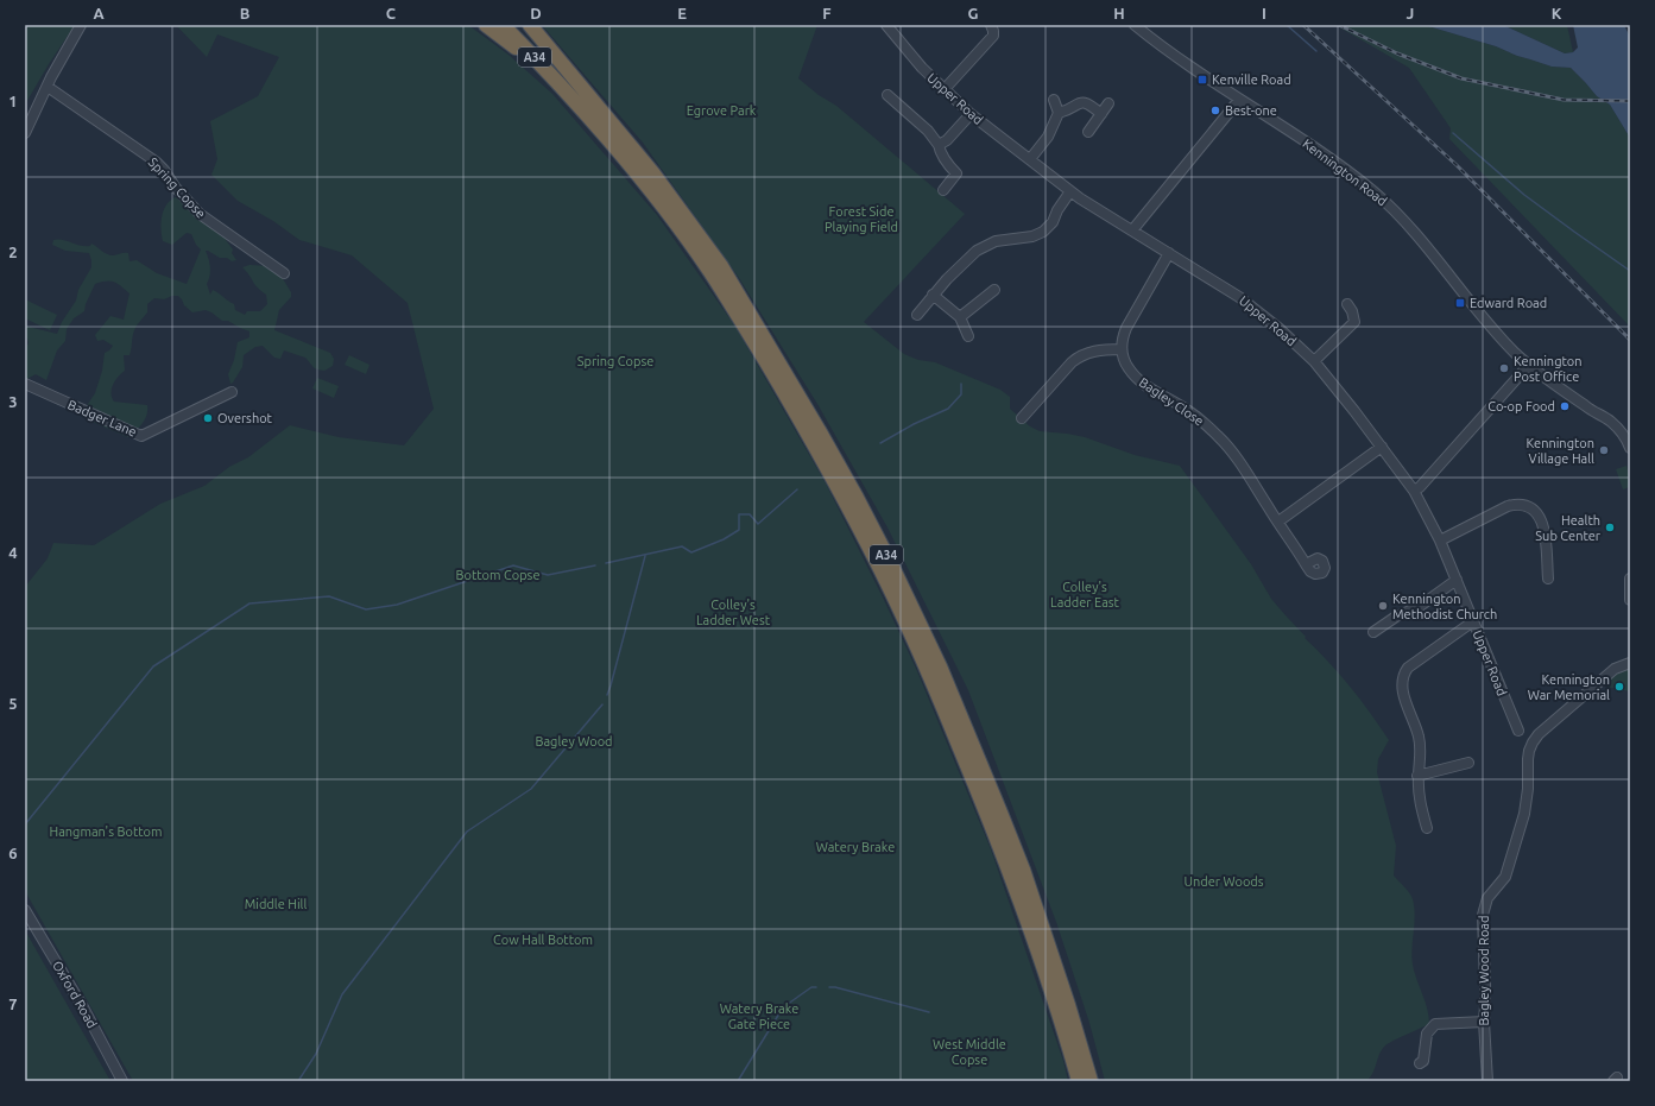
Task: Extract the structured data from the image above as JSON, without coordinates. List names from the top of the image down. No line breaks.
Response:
{"streets":{"highway":["A34"],"street":["Upper Road","Kennington Road","Spring Copse","Bagley Close","Badger Lane","Bagley Wood Road","Oxford Road"]},"parks":["Egrove Park","Forest Side Playing Field","Spring Copse","Bottom Copse","Colley's Ladder East","Colley's Ladder West","Bagley Wood","Hangman's Bottom","Watery Brake","Under Woods","Middle Hill","Cow Hall Bottom","Watery Brake Gate Piece","West Middle Copse"],"places":{"transit":["Kenville Road","Edward Road"],"other":["Best-one","Kennington Post Office","Co-op Food","Overshot","Kennington Village Hall","Health Sub Center","Kennington Methodist Church","Kennington War Memorial"]},"grid":{"columns":["A","B","C","D","E","F","G","H","I","J","K"],"rows":["1","2","3","4","5","6","7"]}}
